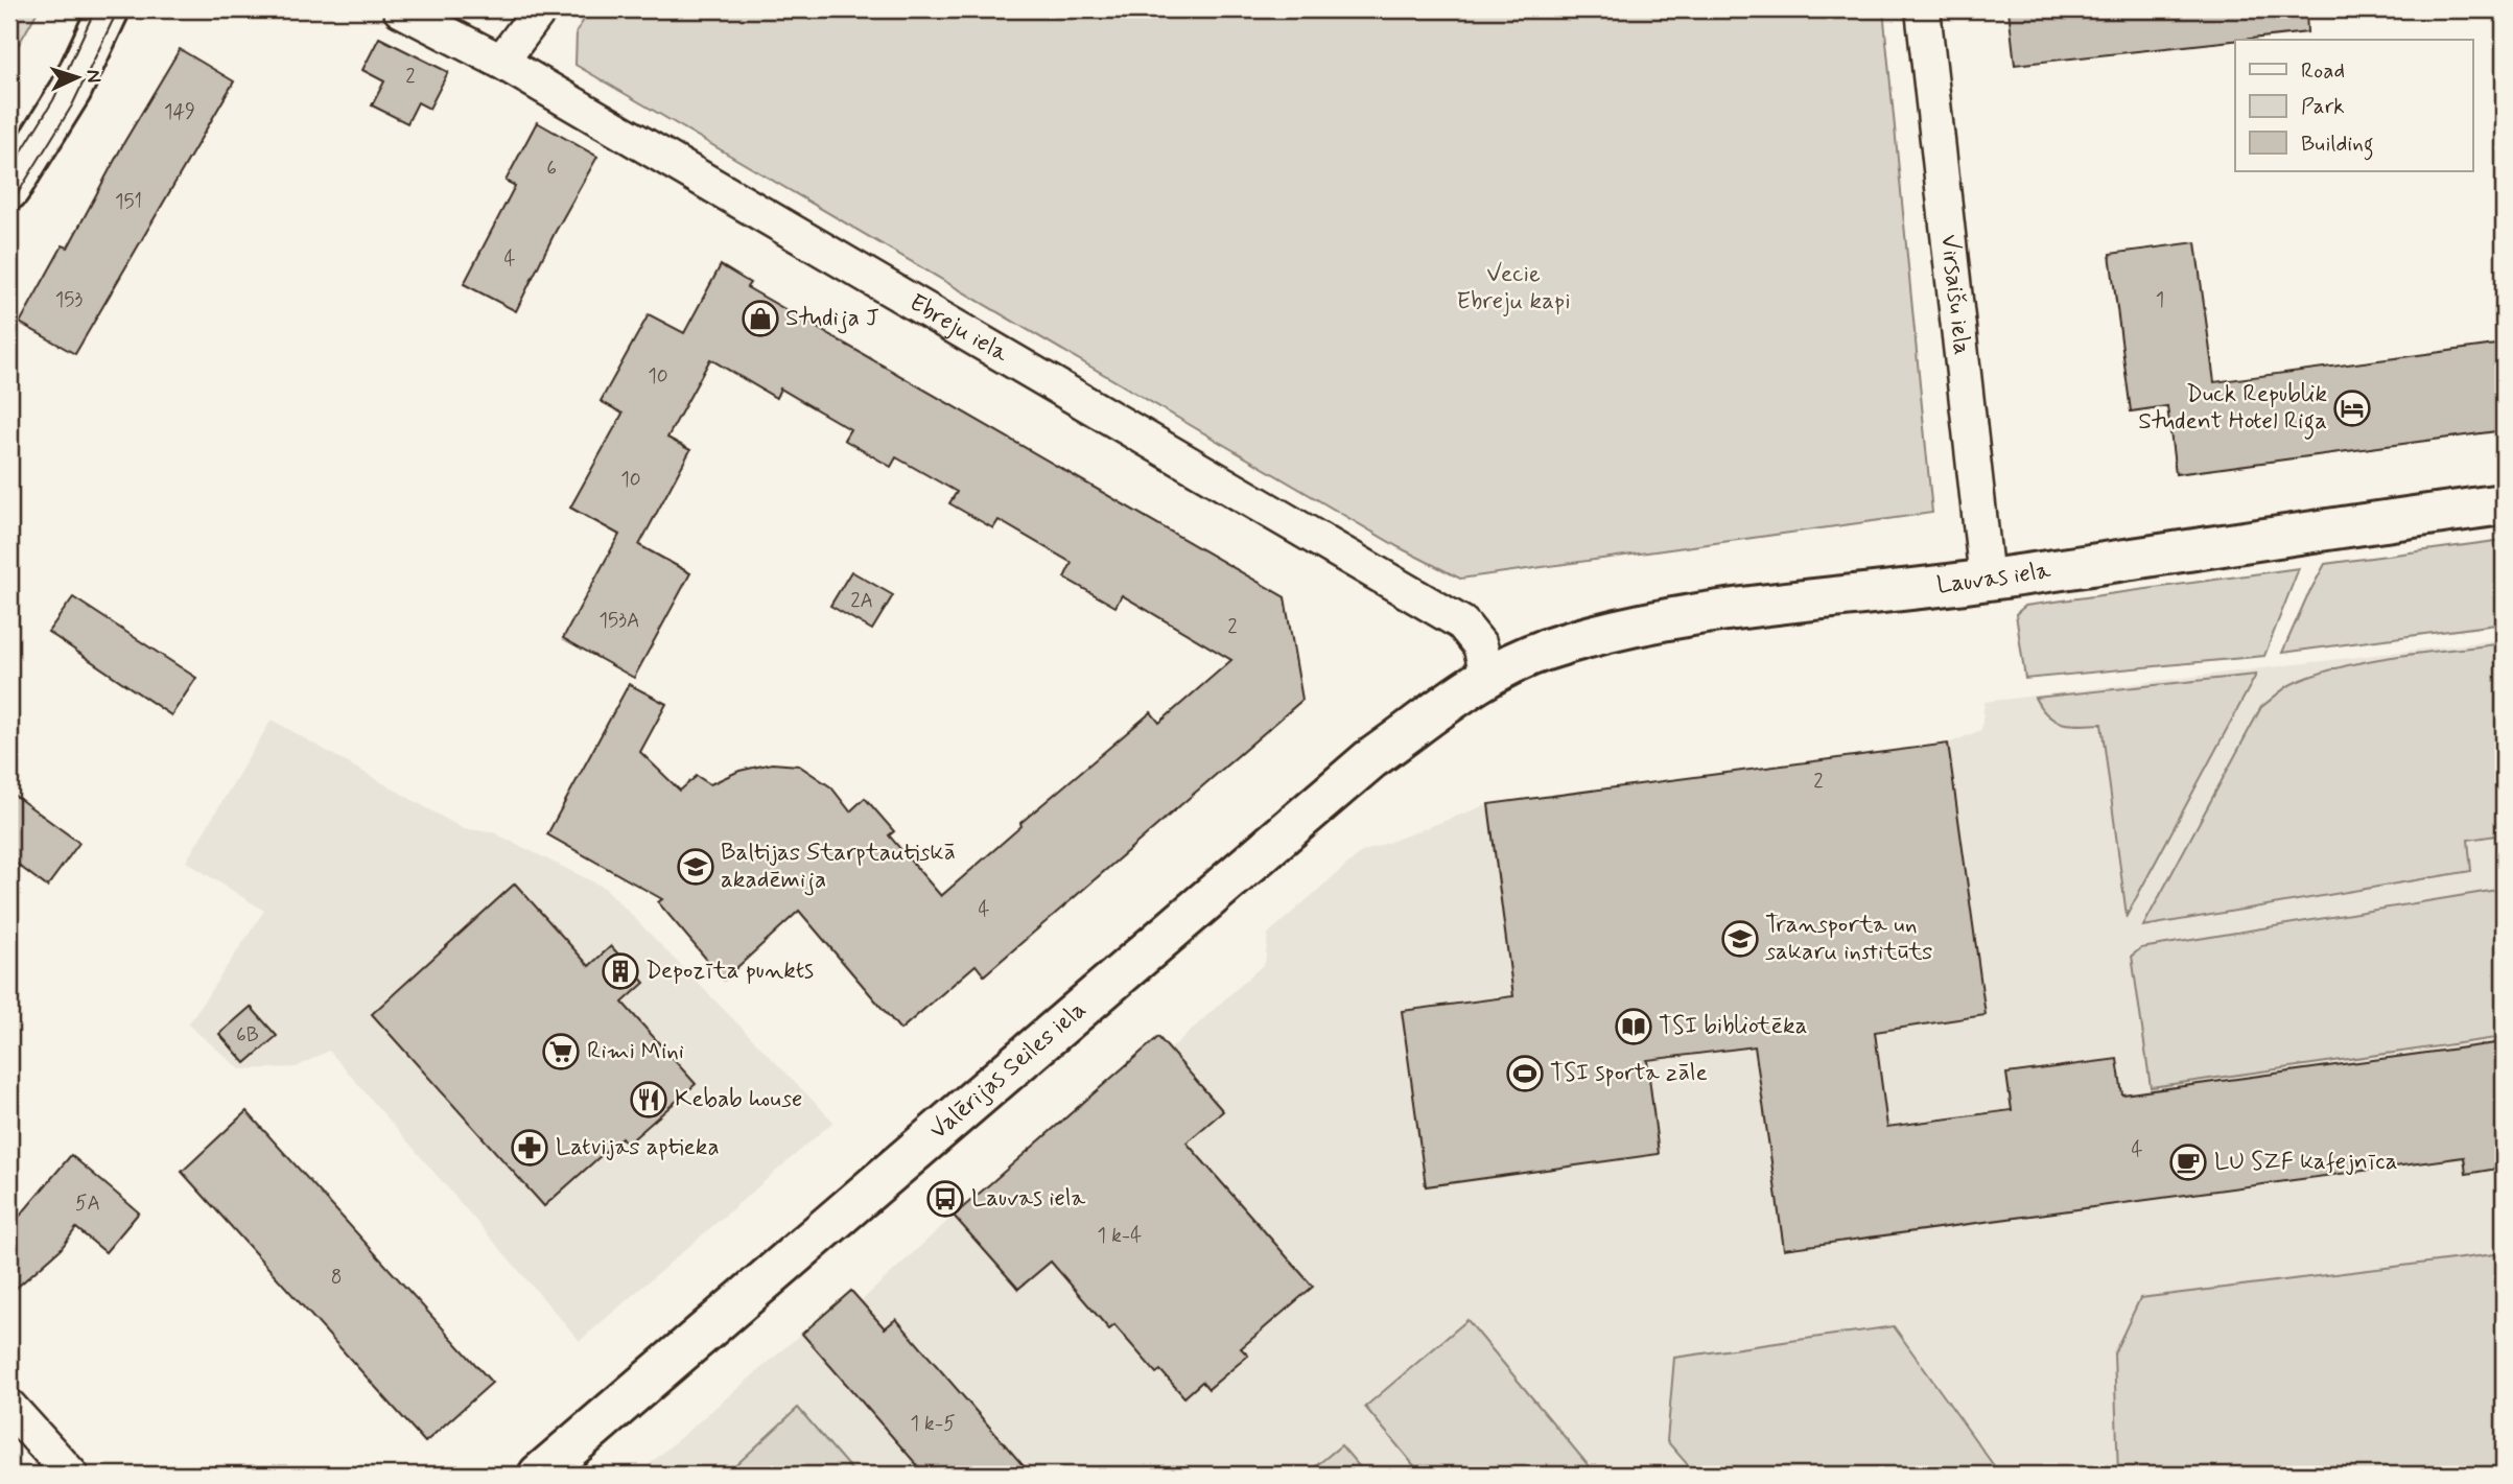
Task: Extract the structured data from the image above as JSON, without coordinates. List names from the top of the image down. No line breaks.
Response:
{"streets":{"street":["Virsaišu iela","Ebreju iela","Lauvas iela","Valērijas Seiles iela"]},"crossings":[["Virsaišu iela","Lauvas iela"],["Ebreju iela","Lauvas iela"],["Ebreju iela","Valērijas Seiles iela"],["Lauvas iela","Valērijas Seiles iela"]],"parks":["Vecie Ebreju kapi"],"places":{"shop":["Studija J"],"hotel":["Duck Republik Student Hotel Riga"],"school or university":["Baltijas Starptautiskā akadēmija","Transporta un sakaru institūts"],"building":["Depozīta punkts"],"library":["TSI bibliotēka"],"supermarket":["Rimi Mini"],"sports":["TSI sporta zāle"],"restaurant":["Kebab house"],"pharmacy":["Latvijas aptieka"],"cafe":["LU SZF kafejnīca"],"bus stop":["Lauvas iela"]},"house_numbers":["2","149","6","151","4","153","1","10","10","2A","153A","2","2","4","6B","4","5A","1 k-4","8","1 k-5"],"legend":["Road","Park","Building"],"north":"right"}
